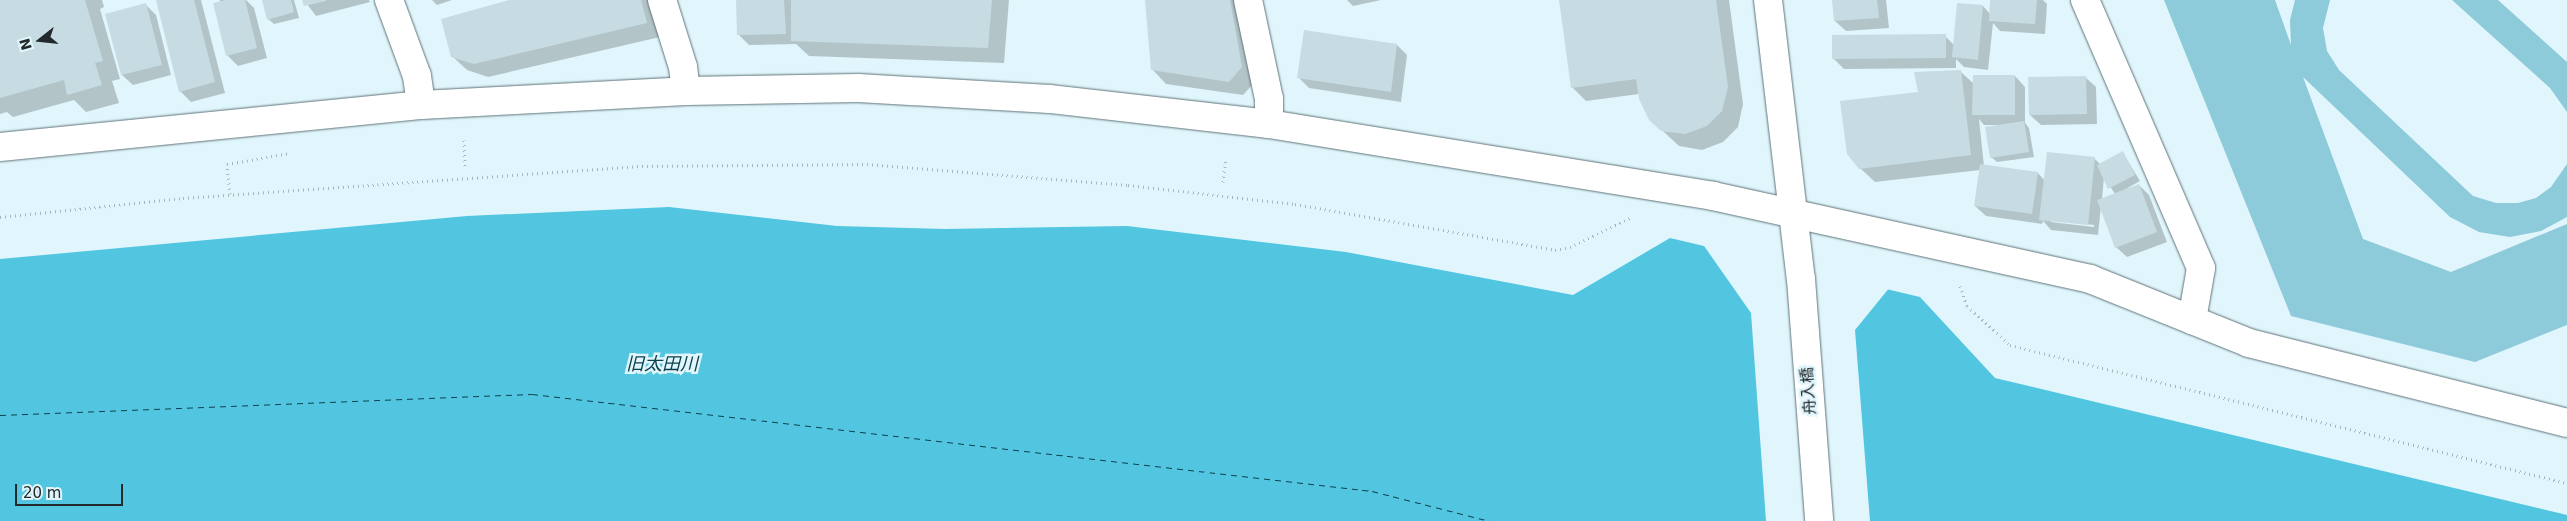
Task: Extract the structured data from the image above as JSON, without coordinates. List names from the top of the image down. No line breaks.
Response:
{"streets":{"street":["舟入橋"]},"water":["旧太田川"],"scale_bar":"20 m","north":"left"}
